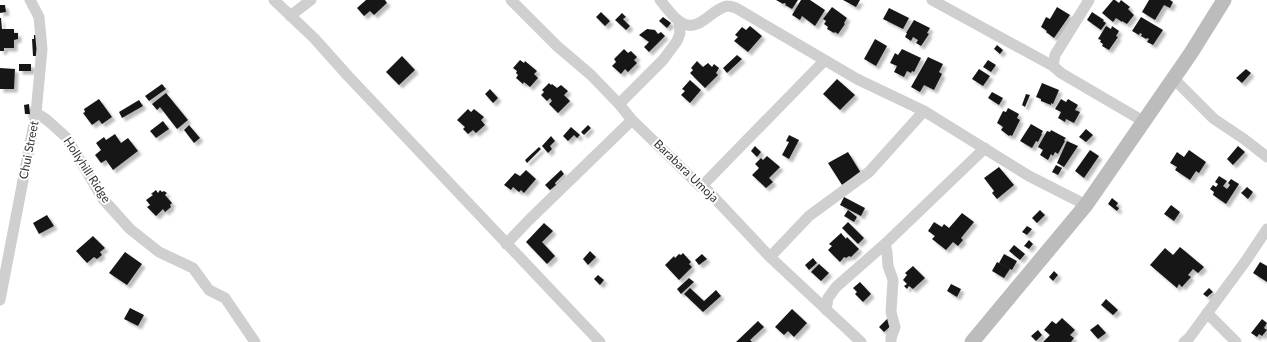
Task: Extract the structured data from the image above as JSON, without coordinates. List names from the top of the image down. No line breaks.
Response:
{"streets":{"street":["Chui Street","Hollyhill Ridge","Barabara Umoja"]},"crossings":[["Chui Street","Hollyhill Ridge"]]}
